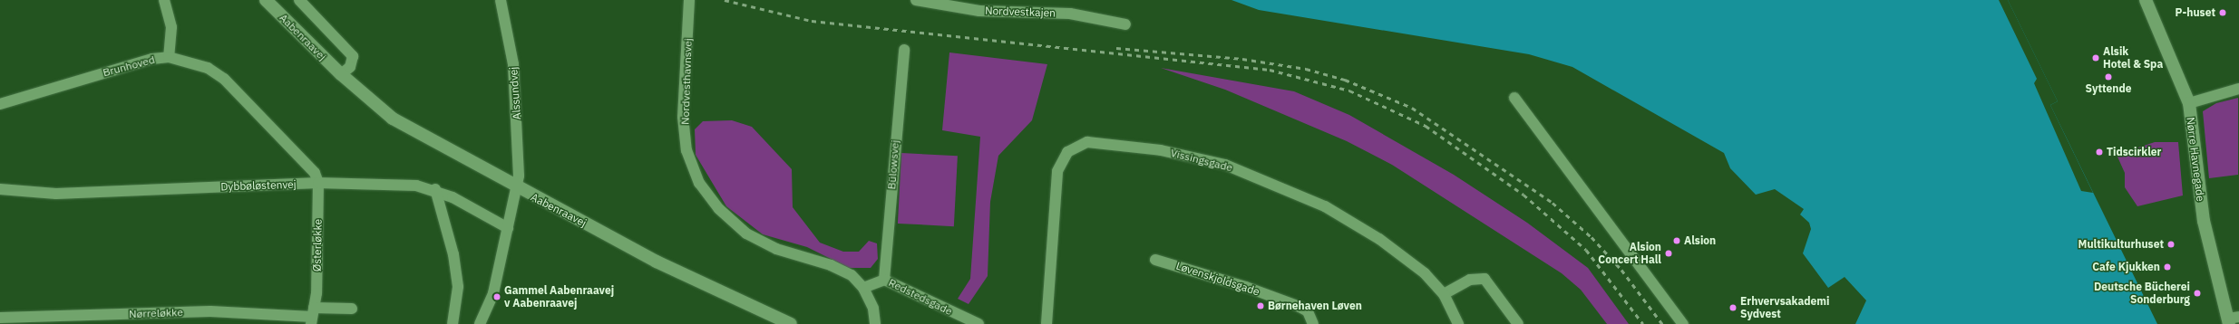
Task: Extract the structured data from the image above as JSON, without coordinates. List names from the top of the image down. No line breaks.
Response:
{"streets":{"street":["Nordvestkajen","Aabenraavej","Brunhoved","Nordvesthavnsvej","Alssundvej","Nørre Havnegade","Vissingsgade","Bülowsvej","Dybbøløstenvej","Østerløkke","Løvenskjoldsgade","Redstedsgade","Nørreløkke"]},"crossings":[["Aabenraavej","Alssundvej"],["Brunhoved","Dybbøløstenvej"],["Brunhoved","Østerløkke"],["Nordvesthavnsvej","Redstedsgade"],["Alssundvej","Dybbøløstenvej"],["Bülowsvej","Redstedsgade"],["Dybbøløstenvej","Østerløkke"],["Østerløkke","Nørreløkke"]],"places":["P-huset","Alsik Hotel & Spa","Syttende","Tidscirkler","Alsion","Multikulturhuset","Alsion Concert Hall","Cafe Kjukken","Deutsche Bücherei Sonderburg","Gammel Aabenraavej v Aabenraavej","Børnehaven Løven","Erhvervsakademi Sydvest"]}
